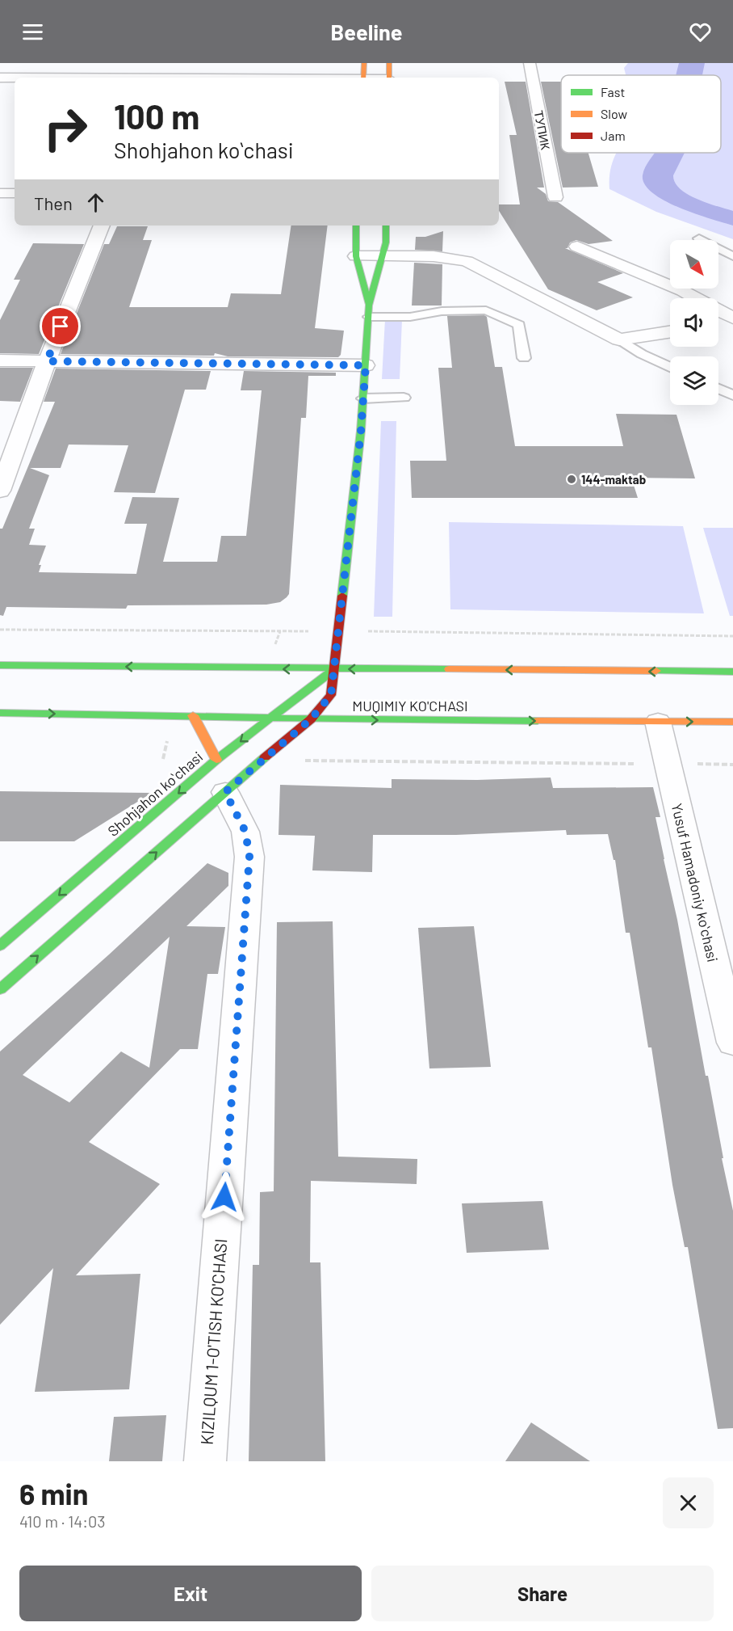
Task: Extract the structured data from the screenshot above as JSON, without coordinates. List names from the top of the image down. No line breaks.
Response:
{"streets":{"main road":["MUQIMIY KO'CHASI","Shohjahon koʻchasi"],"street":["ТУПИК","Yusuf Hamadoniy koʻchasi","KIZILQUM 1-O'TISH KO'CHASI"]},"crossings":[["MUQIMIY KO'CHASI","Shohjahon koʻchasi"],["MUQIMIY KO'CHASI","Yusuf Hamadoniy koʻchasi"]],"places":["144-maktab"],"legend":["Fast","Slow","Jam"],"north":"bottom right","page":{"header":"Beeline","turn":["100 m","Shohjahon koʻchasi"],"then":"Then","heading":["6 min","410 m · 14:03"],"buttons":["Exit","Share"]}}
